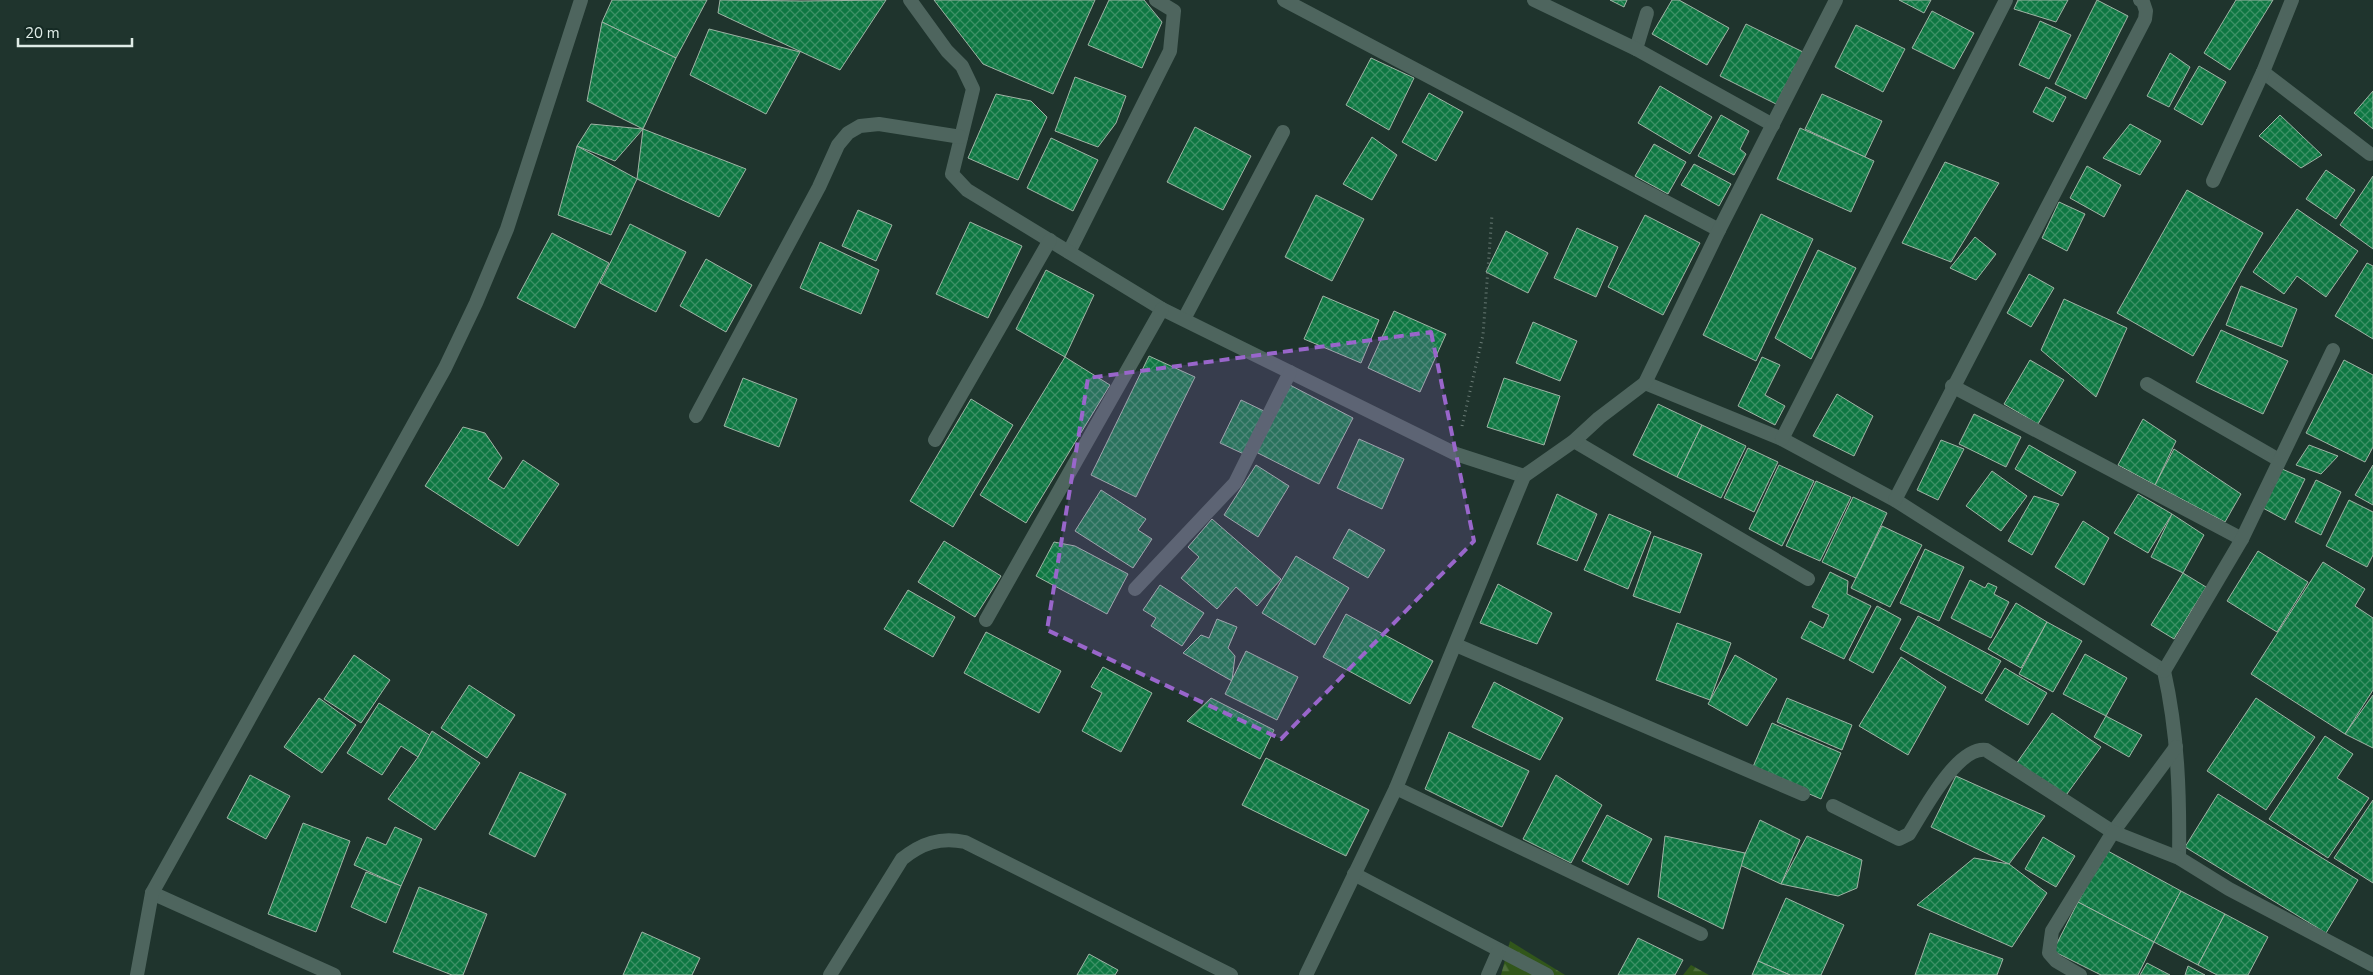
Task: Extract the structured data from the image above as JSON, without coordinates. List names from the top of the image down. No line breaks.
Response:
{"scale_bar":"20 m"}
